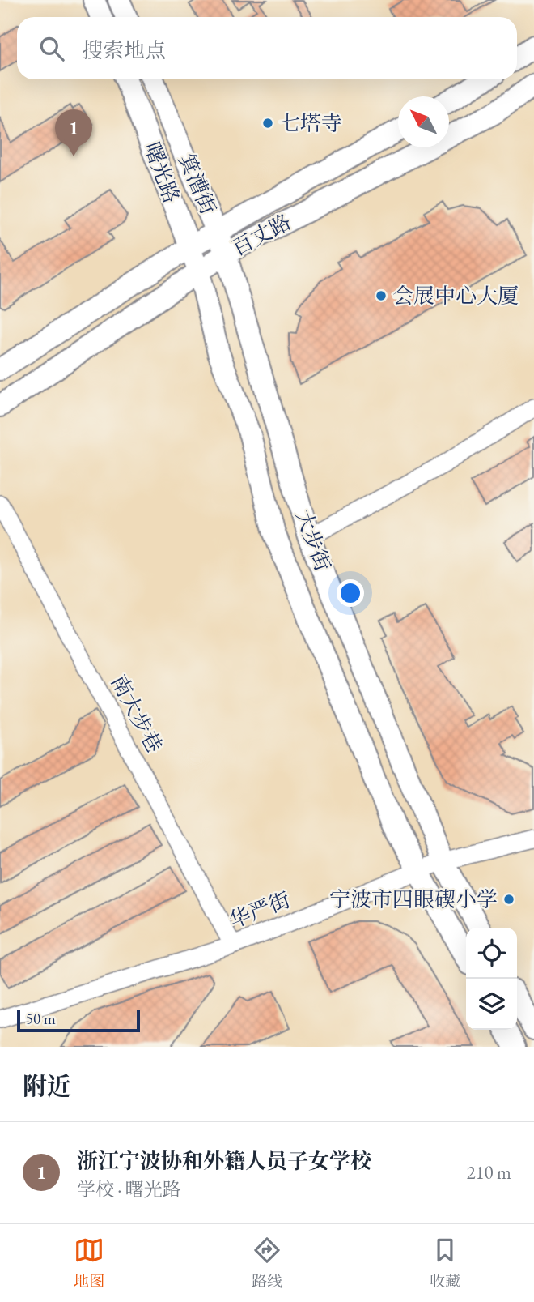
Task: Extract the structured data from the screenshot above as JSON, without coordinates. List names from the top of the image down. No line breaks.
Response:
{"streets":{"main road":["曙光路","箕漕街","百丈路","大步街"],"street":["南大步巷","华严街"]},"crossings":[["曙光路","百丈路"],["曙光路","大步街"],["箕漕街","百丈路"],["箕漕街","大步街"],["百丈路","大步街"],["大步街","华严街"],["南大步巷","华严街"]],"places":["七塔寺","会展中心大厦","宁波市四眼碶小学"],"scale_bar":"50 m","north":"top left","page":{"search":"搜索地点","pins":"1","scale":"50 m","heading":"附近","list":[{"mark":"1","name":"浙江宁波协和外籍人员子女学校","note":"学校 · 曙光路","value":"210 m"}],"nav":["地图","路线","收藏"]}}
